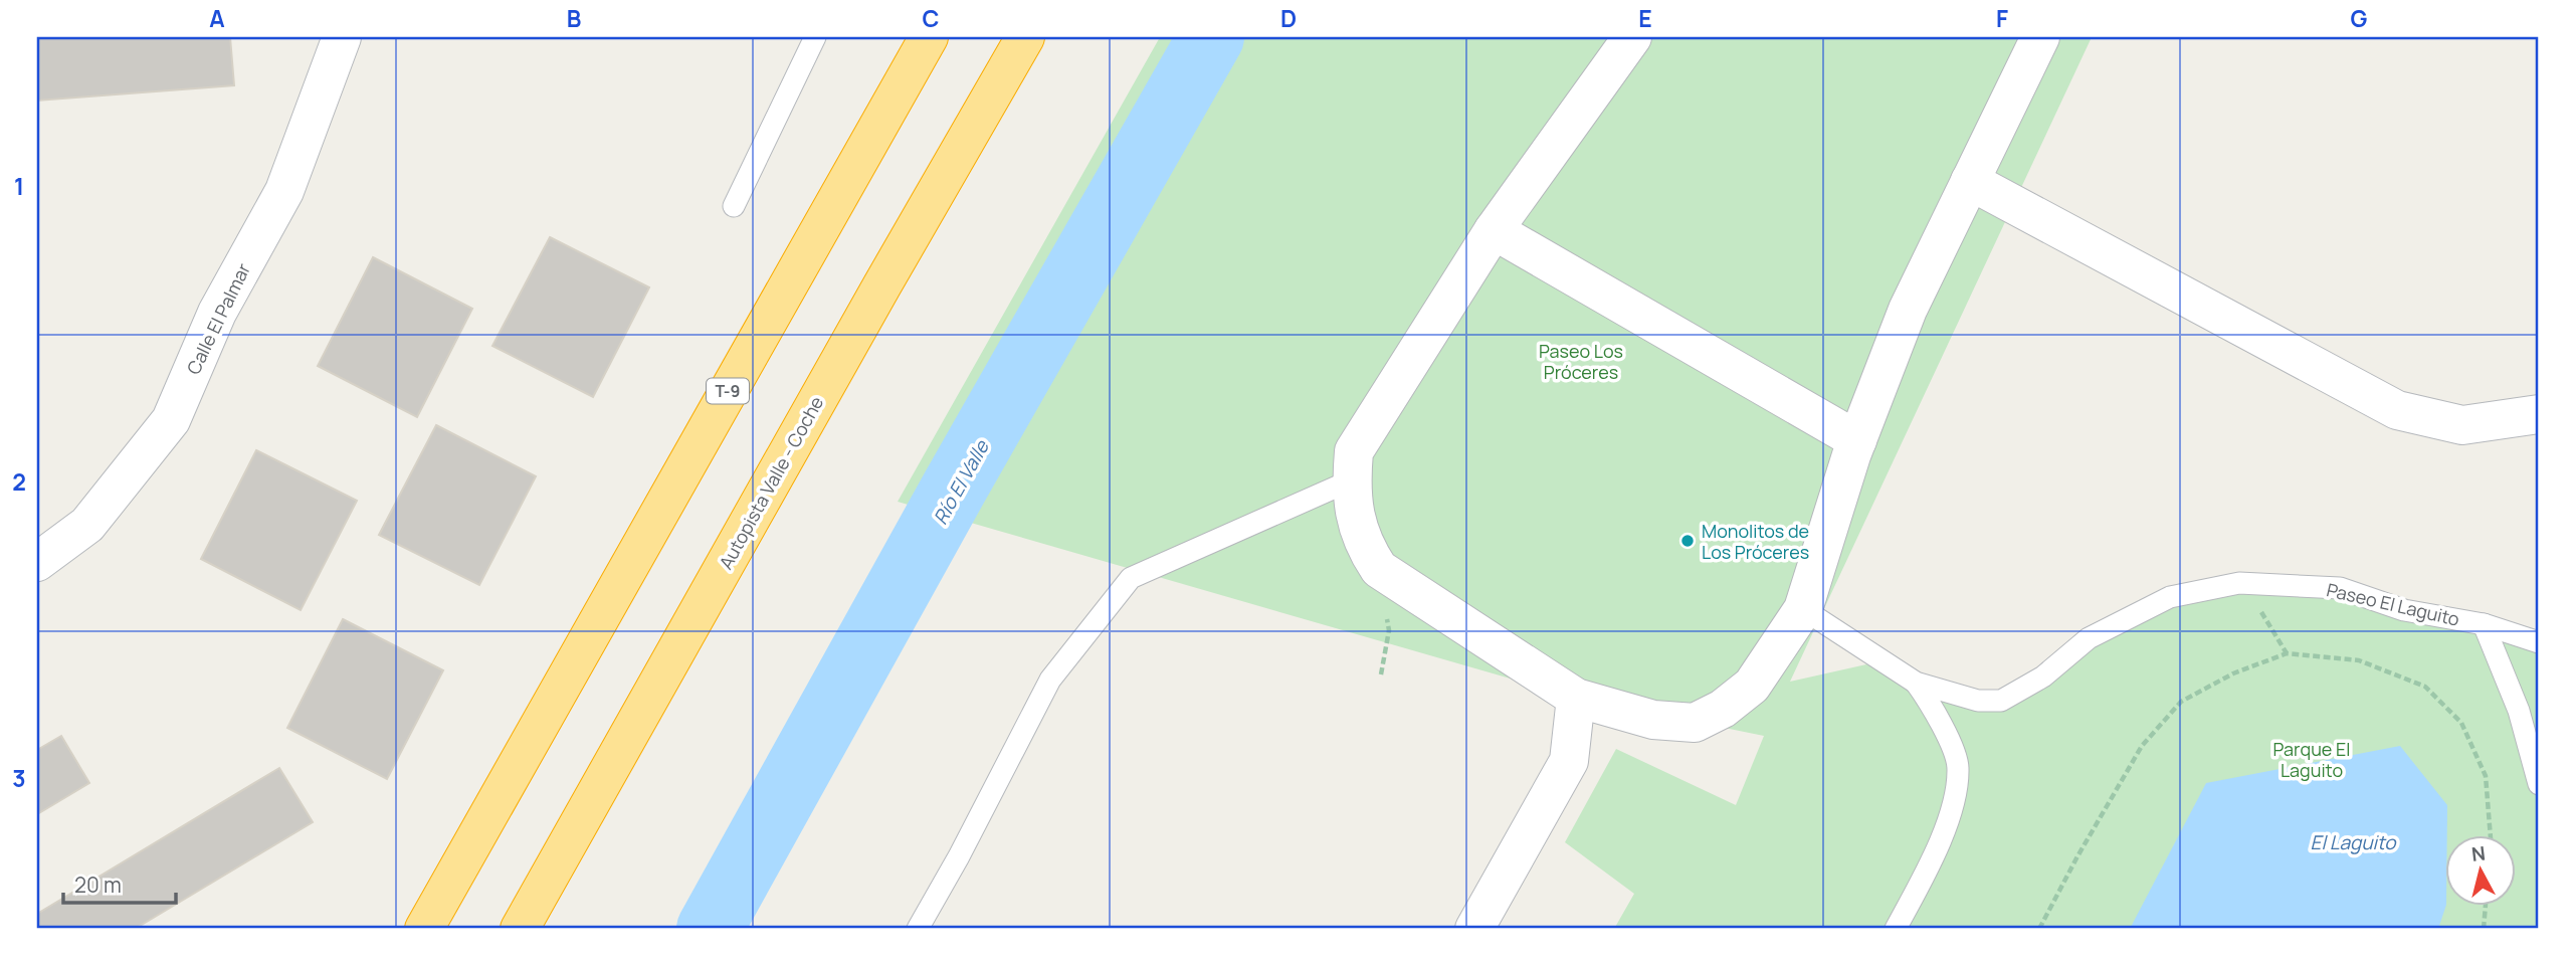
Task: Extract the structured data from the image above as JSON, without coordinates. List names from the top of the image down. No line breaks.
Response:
{"streets":{"highway":["T-9","Autopista Valle - Coche"],"street":["Calle El Palmar"],"lane":["Paseo El Laguito"]},"water":["Río El Valle","El Laguito"],"parks":["Paseo Los Próceres","Parque El Laguito"],"places":["Monolitos de Los Próceres"],"scale_bar":"20 m","north":"top","grid":{"columns":["A","B","C","D","E","F","G"],"rows":["1","2","3"]}}
